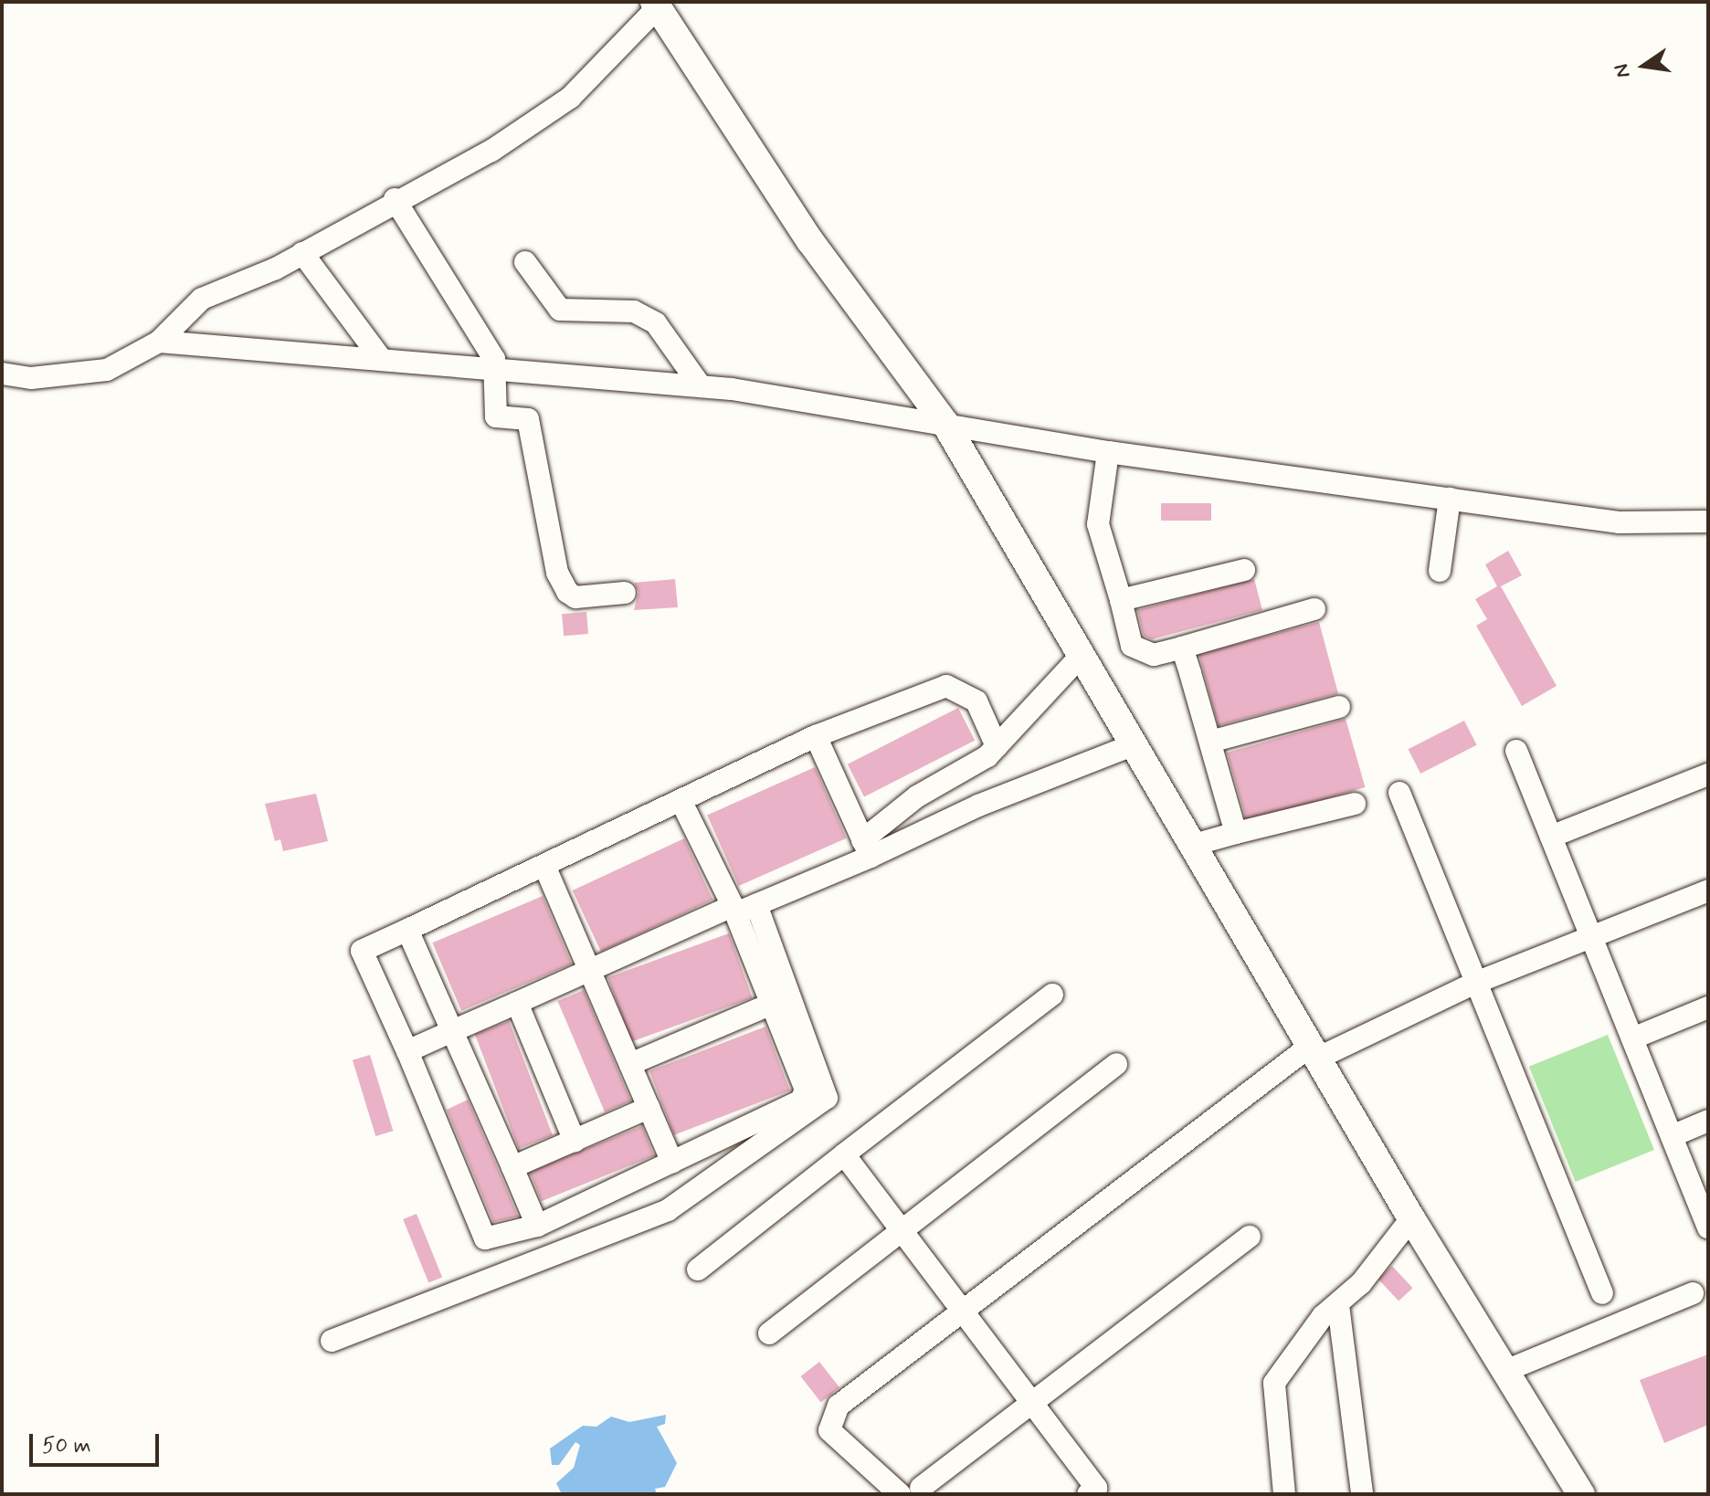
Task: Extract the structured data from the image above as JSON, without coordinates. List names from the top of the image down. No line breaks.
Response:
{"scale_bar":"50 m","north":"left"}
